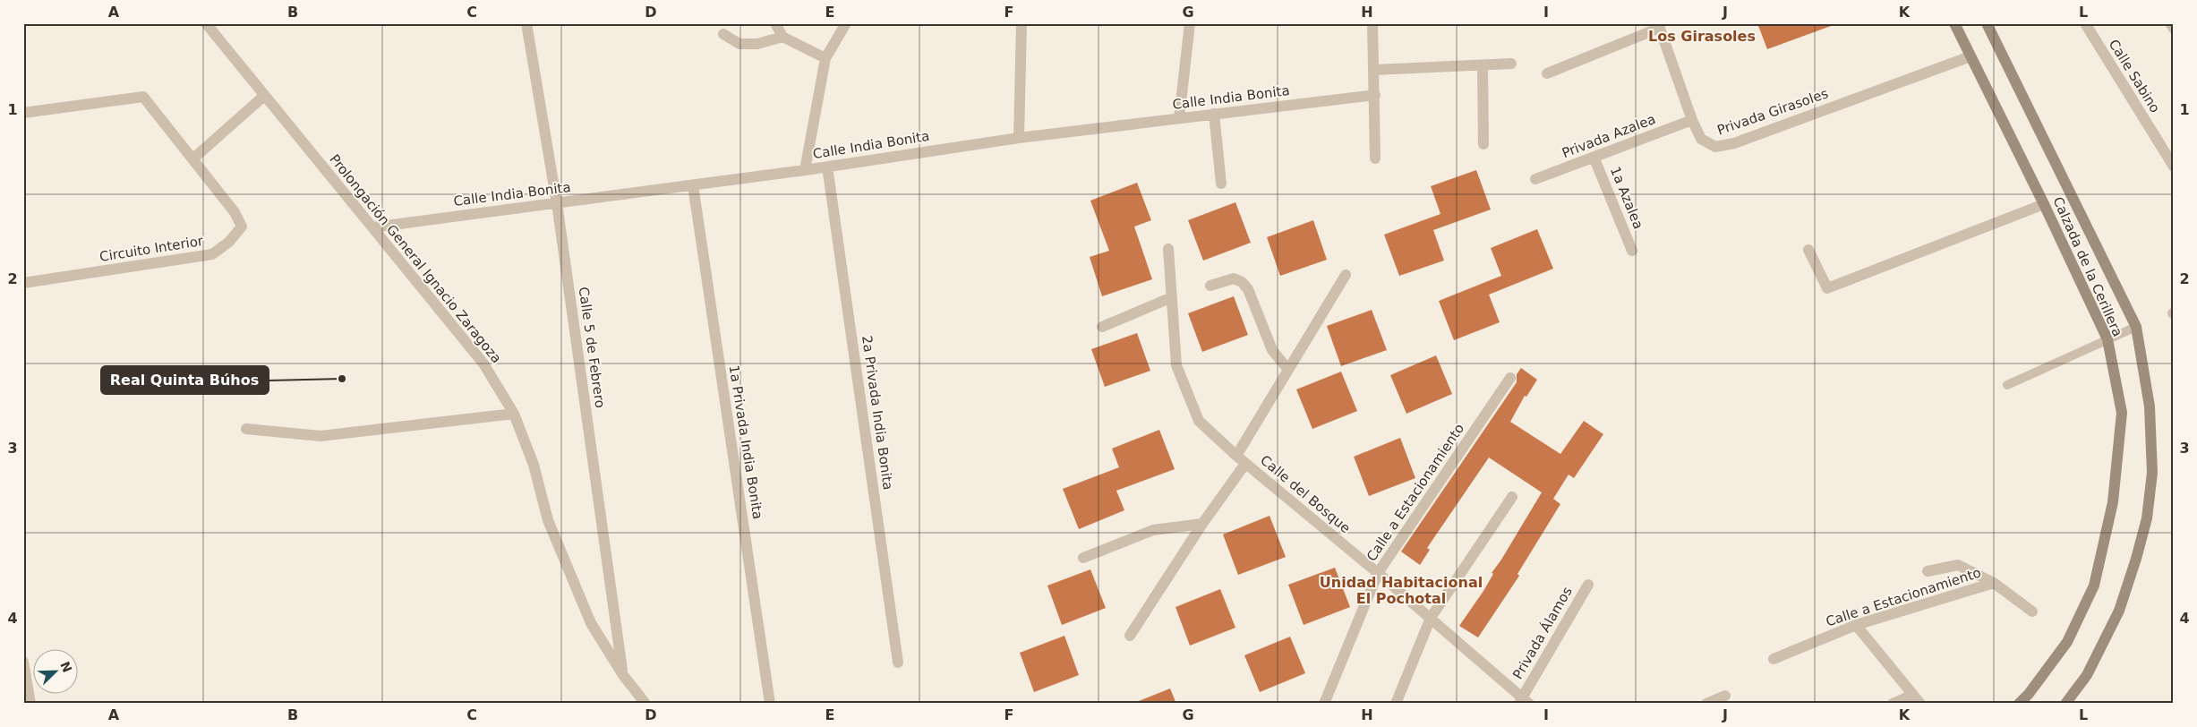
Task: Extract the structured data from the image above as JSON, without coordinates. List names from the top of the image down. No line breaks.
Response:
{"streets":{"street":["Calle Sabino","Calle India Bonita","Privada Girasoles","Privada Azalea","1a Azalea","Circuito Interior","Prolongación General Ignacio Zaragoza","Calzada de la Cerillera","Calle 5 de Febrero","2a Privada India Bonita","1a Privada India Bonita","Calle a Estacionamiento","Calle del Bosque","Privada Álamos"]},"crossings":[["Calle India Bonita","Prolongación General Ignacio Zaragoza"],["Calle India Bonita","Calle 5 de Febrero"],["Calle India Bonita","2a Privada India Bonita"],["Calle India Bonita","1a Privada India Bonita"],["Privada Girasoles","Privada Azalea"],["Privada Girasoles","Calzada de la Cerillera"],["Privada Azalea","1a Azalea"],["Prolongación General Ignacio Zaragoza","Calle 5 de Febrero"],["Calle a Estacionamiento","Calle del Bosque"],["Calle del Bosque","Privada Álamos"]],"districts":["Los Girasoles","Unidad Habitacional El Pochotal"],"places":["Real Quinta Búhos"],"north":"top right","grid":{"columns":["A","B","C","D","E","F","G","H","I","J","K","L"],"rows":["1","2","3","4"]}}
